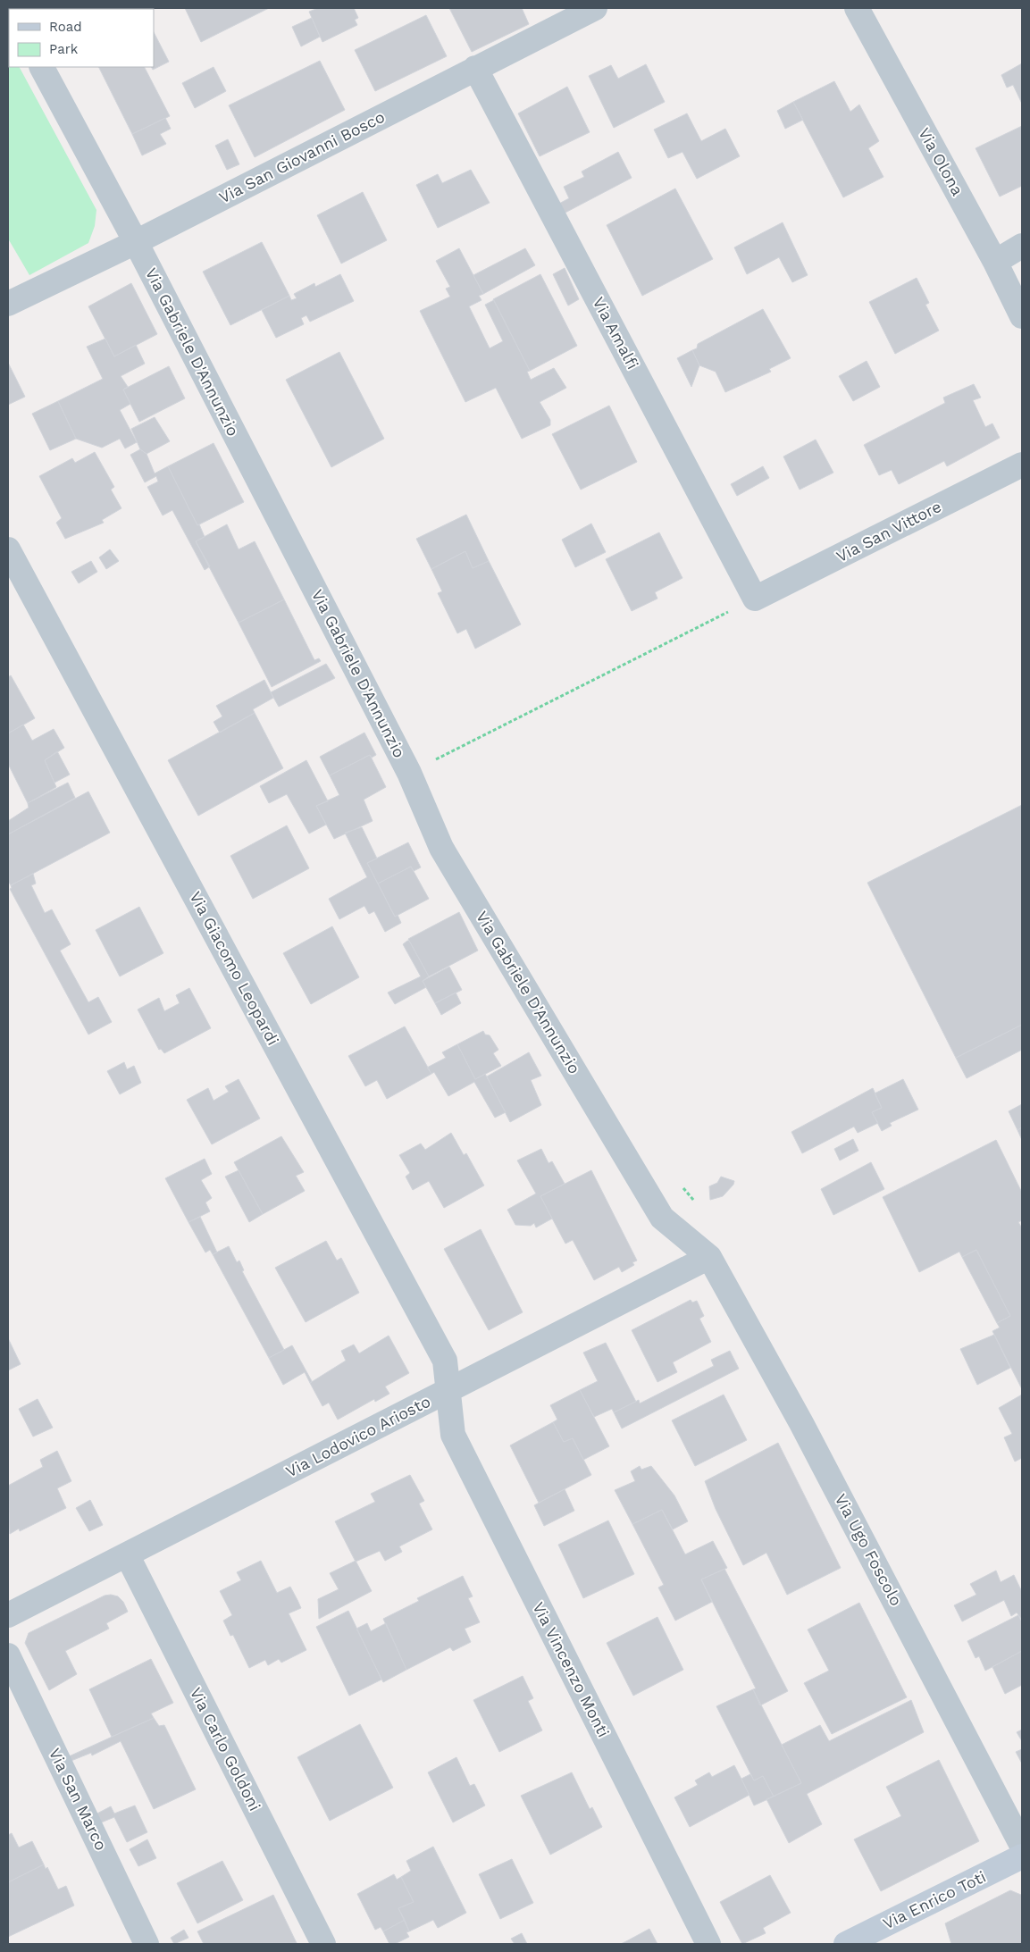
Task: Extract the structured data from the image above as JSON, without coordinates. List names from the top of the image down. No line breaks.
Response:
{"streets":{"street":["Via San Giovanni Bosco","Via Olona","Via Amalfi","Via Gabriele D'Annunzio","Via San Vittore","Via Giacomo Leopardi","Via Lodovico Ariosto","Via Ugo Foscolo","Via Vincenzo Monti","Via Carlo Goldoni","Via San Marco","Via Enrico Toti"]},"crossings":[["Via San Giovanni Bosco","Via Amalfi"],["Via San Giovanni Bosco","Via Gabriele D'Annunzio"],["Via Amalfi","Via San Vittore"],["Via Gabriele D'Annunzio","Via Lodovico Ariosto"],["Via Gabriele D'Annunzio","Via Ugo Foscolo"],["Via Giacomo Leopardi","Via Lodovico Ariosto"],["Via Giacomo Leopardi","Via Vincenzo Monti"],["Via Lodovico Ariosto","Via Ugo Foscolo"],["Via Lodovico Ariosto","Via Vincenzo Monti"],["Via Lodovico Ariosto","Via Carlo Goldoni"]],"legend":["Road","Park"]}
